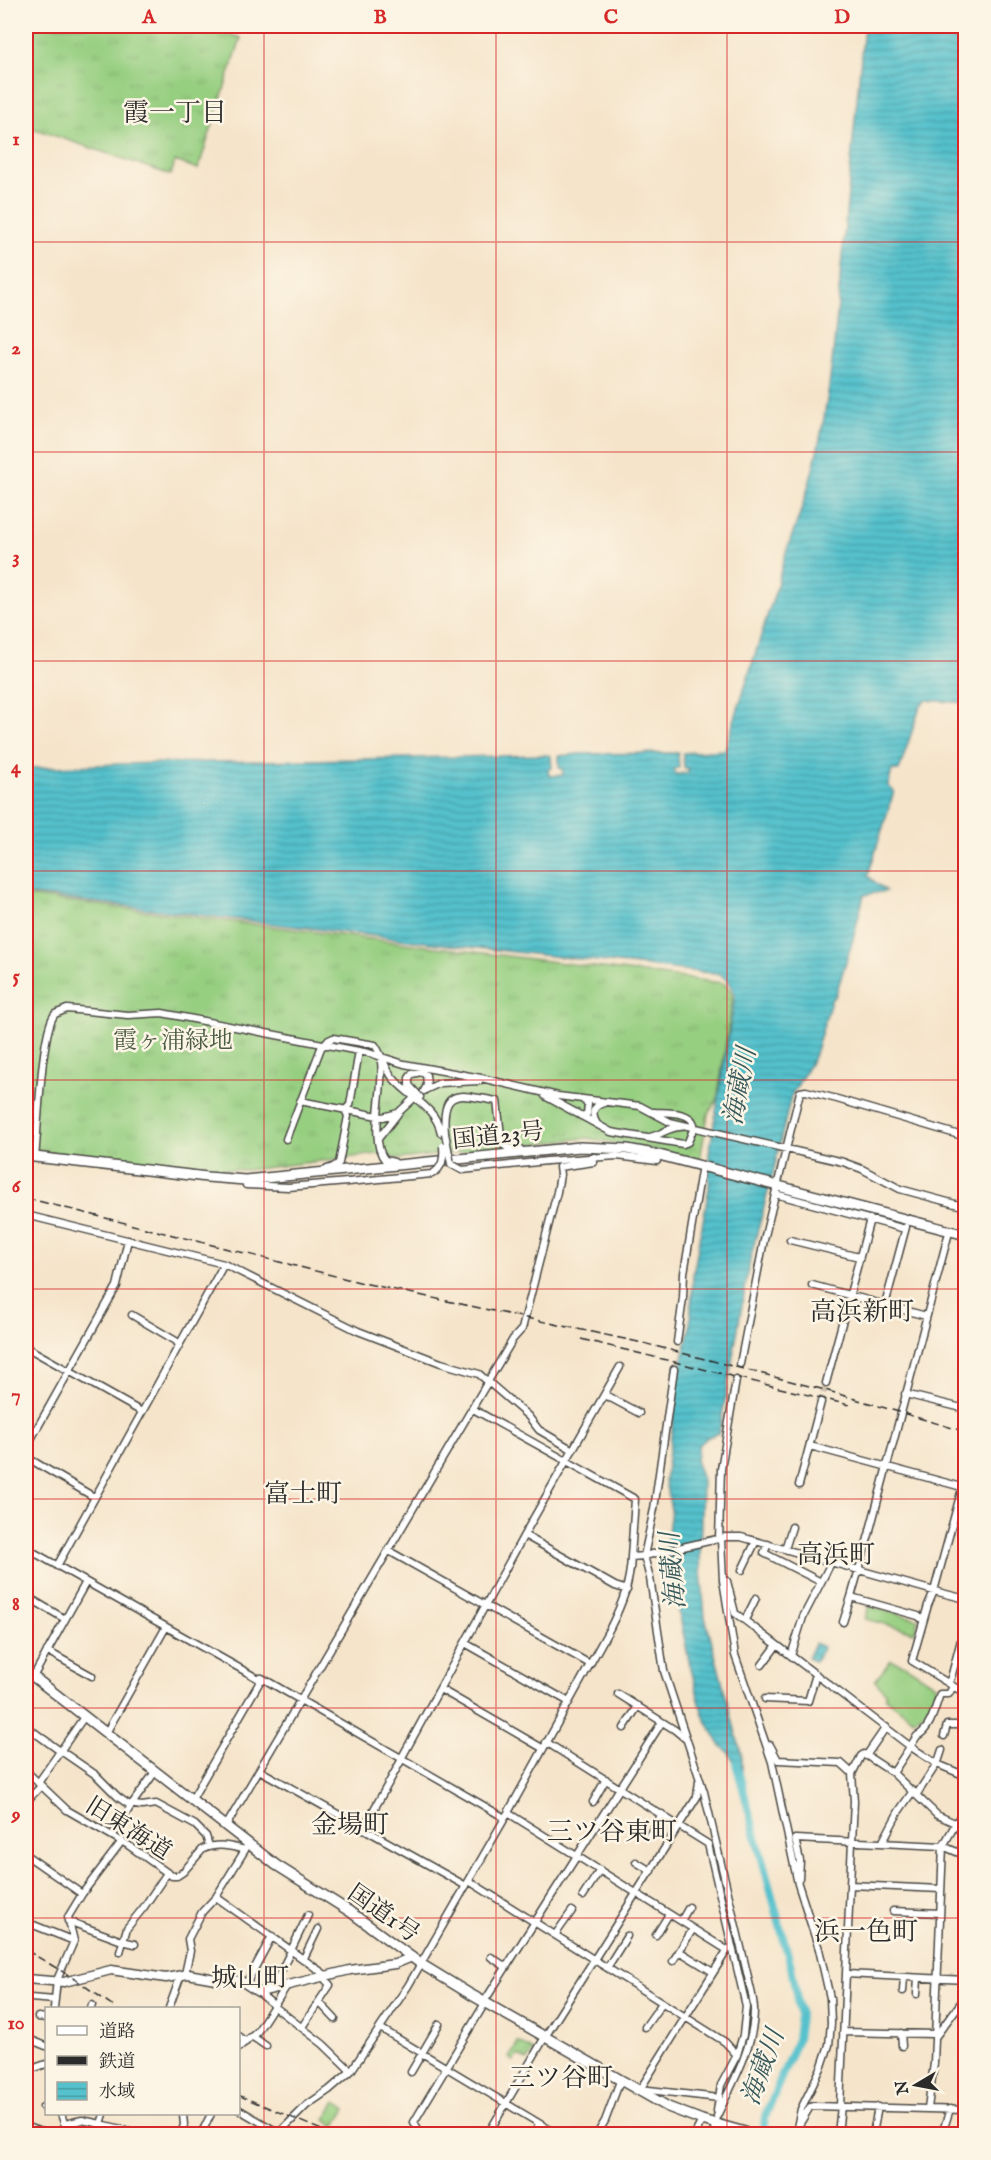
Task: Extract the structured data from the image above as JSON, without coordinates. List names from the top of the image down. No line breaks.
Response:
{"streets":{"highway":["国道23号","国道1号"],"street":["旧東海道"]},"crossings":[["旧東海道","国道1号"]],"districts":["霞一丁目","高浜新町","富士町","高浜町","金場町","三ツ谷東町","浜一色町","城山町","三ツ谷町"],"water":["海蔵川"],"parks":["霞ヶ浦緑地"],"legend":["道路","鉄道","水域"],"north":"left","grid":{"columns":["A","B","C","D"],"rows":["1","2","3","4","5","6","7","8","9","10"]}}
